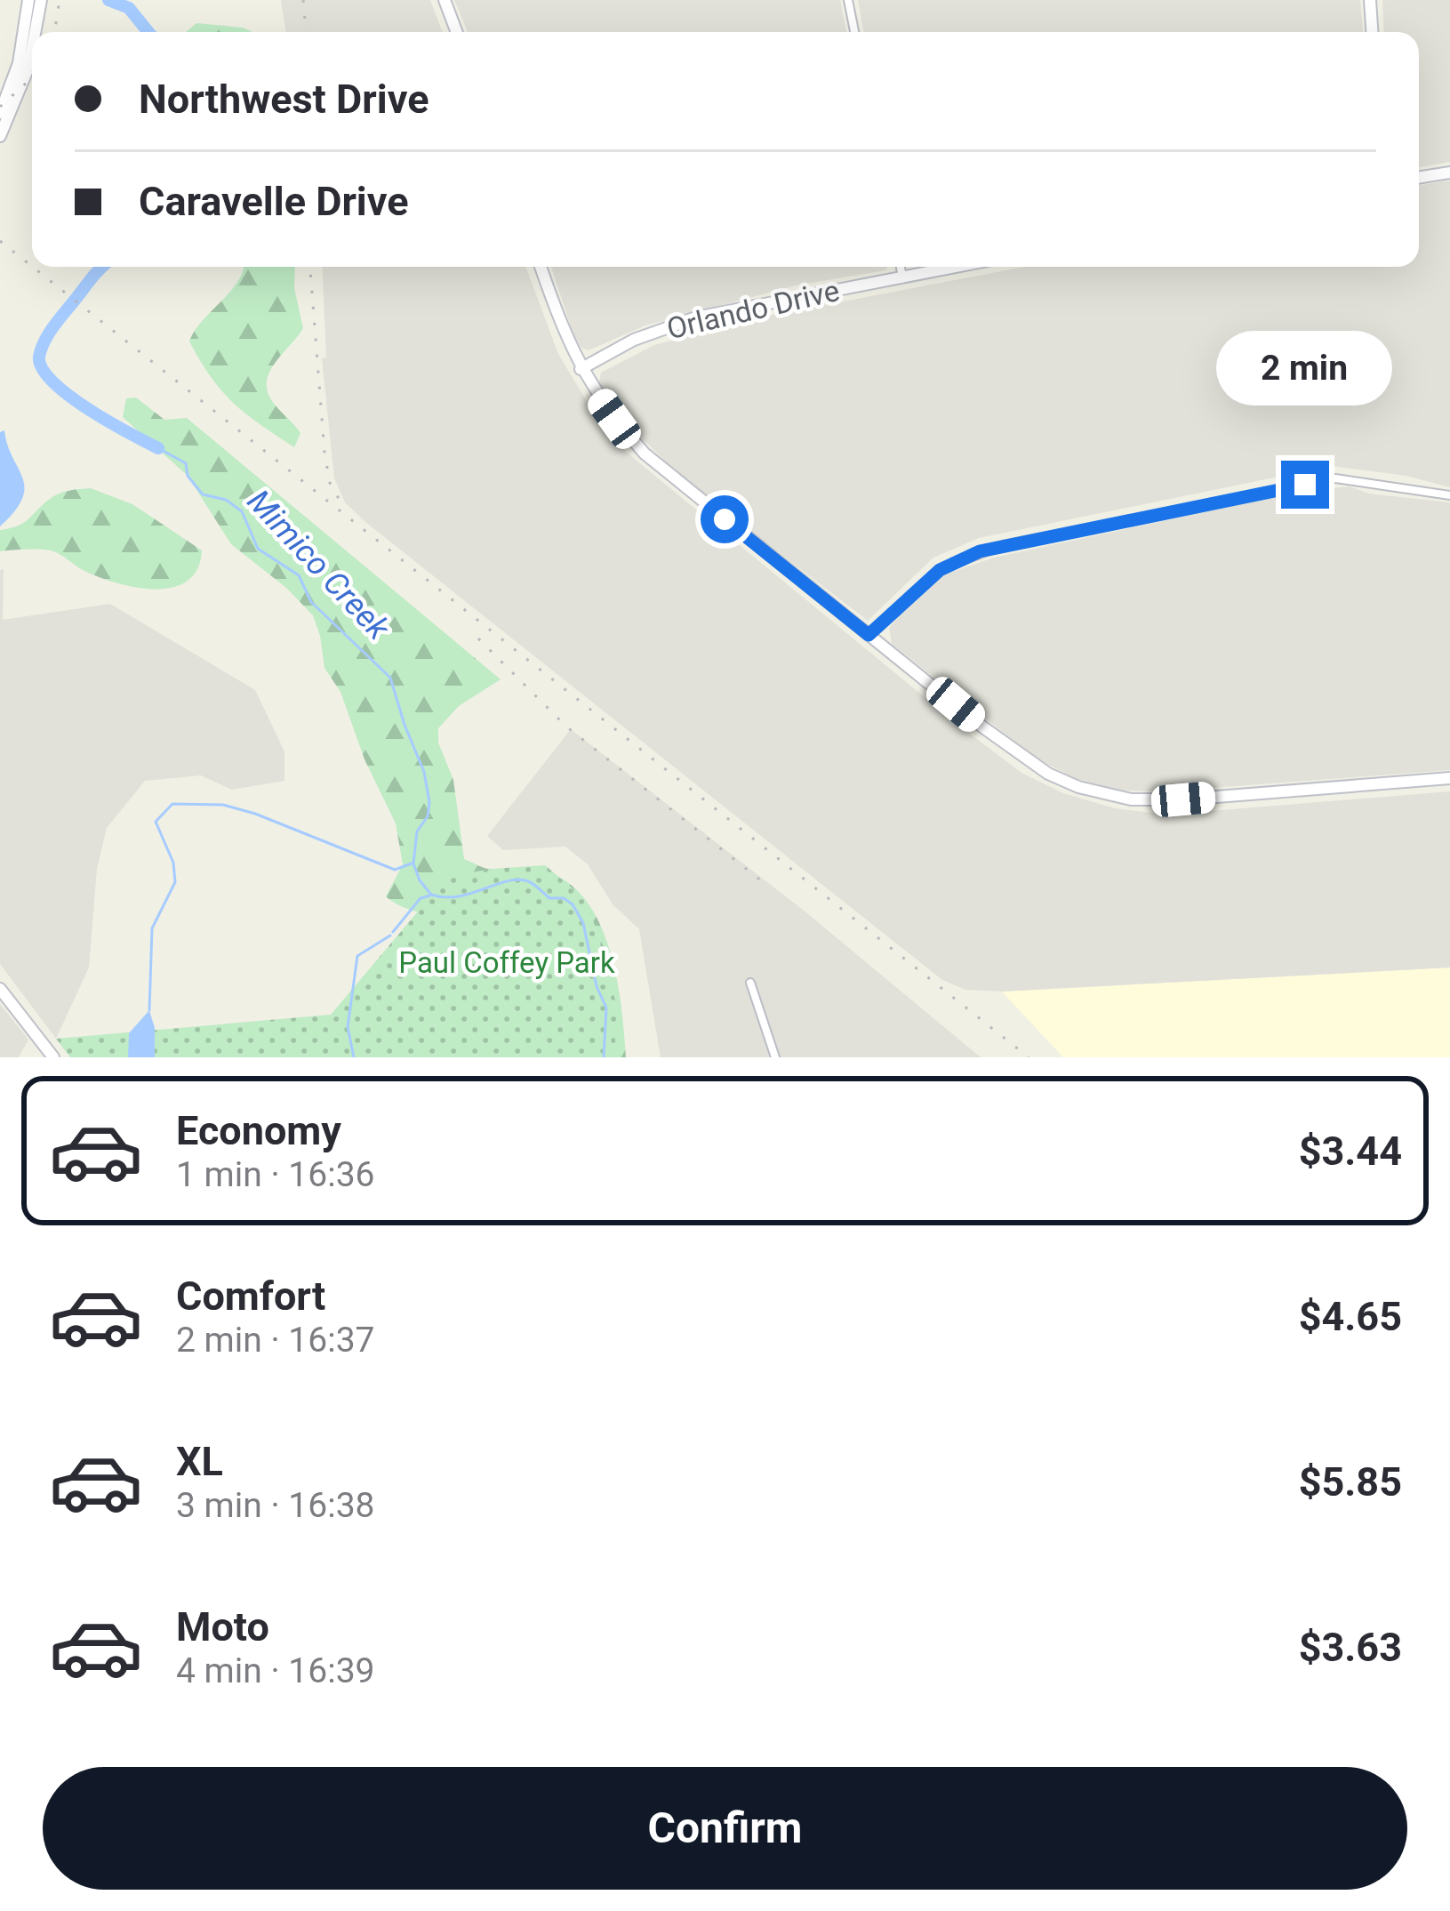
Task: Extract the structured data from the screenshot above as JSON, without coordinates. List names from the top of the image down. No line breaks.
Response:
{"streets":{"street":["Orlando Drive"]},"water":["Mimico Creek"],"parks":["Paul Coffey Park"],"page":{"banner":["Northwest Drive","Caravelle Drive"],"bubble":"2 min","list":[{"name":"Economy","note":"1 min · 16:36","value":"$3.44"},{"name":"Comfort","note":"2 min · 16:37","value":"$4.65"},{"name":"XL","note":"3 min · 16:38","value":"$5.85"},{"name":"Moto","note":"4 min · 16:39","value":"$3.63"}],"buttons":"Confirm"}}
